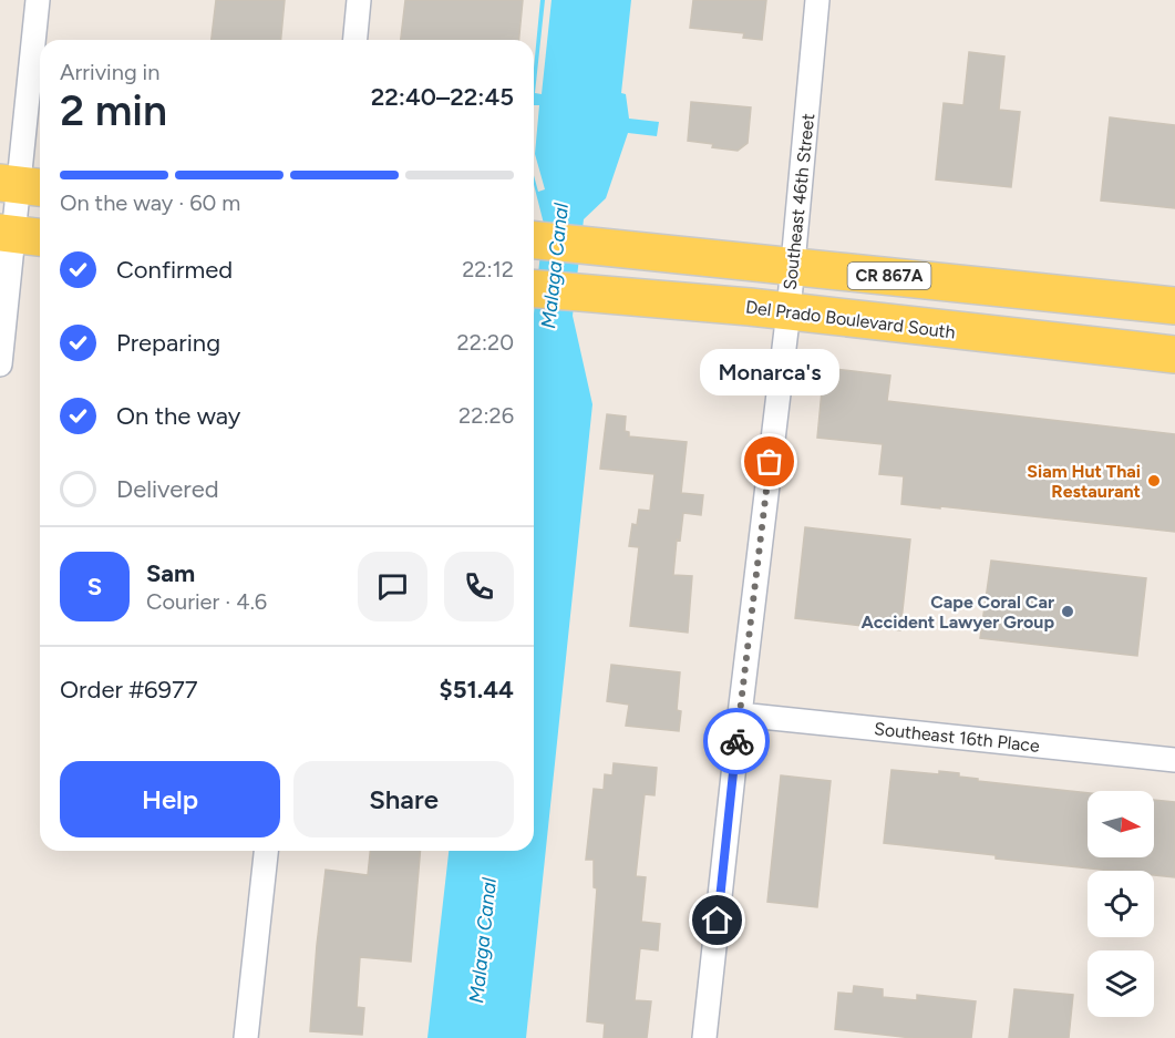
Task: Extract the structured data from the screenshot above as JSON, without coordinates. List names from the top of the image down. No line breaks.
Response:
{"streets":{"main road":["CR 867A","Del Prado Boulevard South"],"street":["Southeast 46th Street","Southeast 16th Place"]},"crossings":[["Southeast 46th Street","CR 867A"],["Southeast 46th Street","Del Prado Boulevard South"],["Southeast 46th Street","Southeast 16th Place"]],"water":["Malaga Canal"],"places":["Monarca's","Siam Hut Thai Restaurant","Cape Coral Car Accident Lawyer Group"],"north":"right","page":{"heading":["2 min","Arriving in","22:40–22:45"],"panel":["Sam","Courier · 4.6","Order #6977","$51.44"],"bar":"On the way · 60 m","list":[["Confirmed","22:12"],["Preparing","22:20"],["On the way","22:26"],"Delivered"],"bubble":"Monarca's","round":"S","buttons":["Help","Share"]}}
